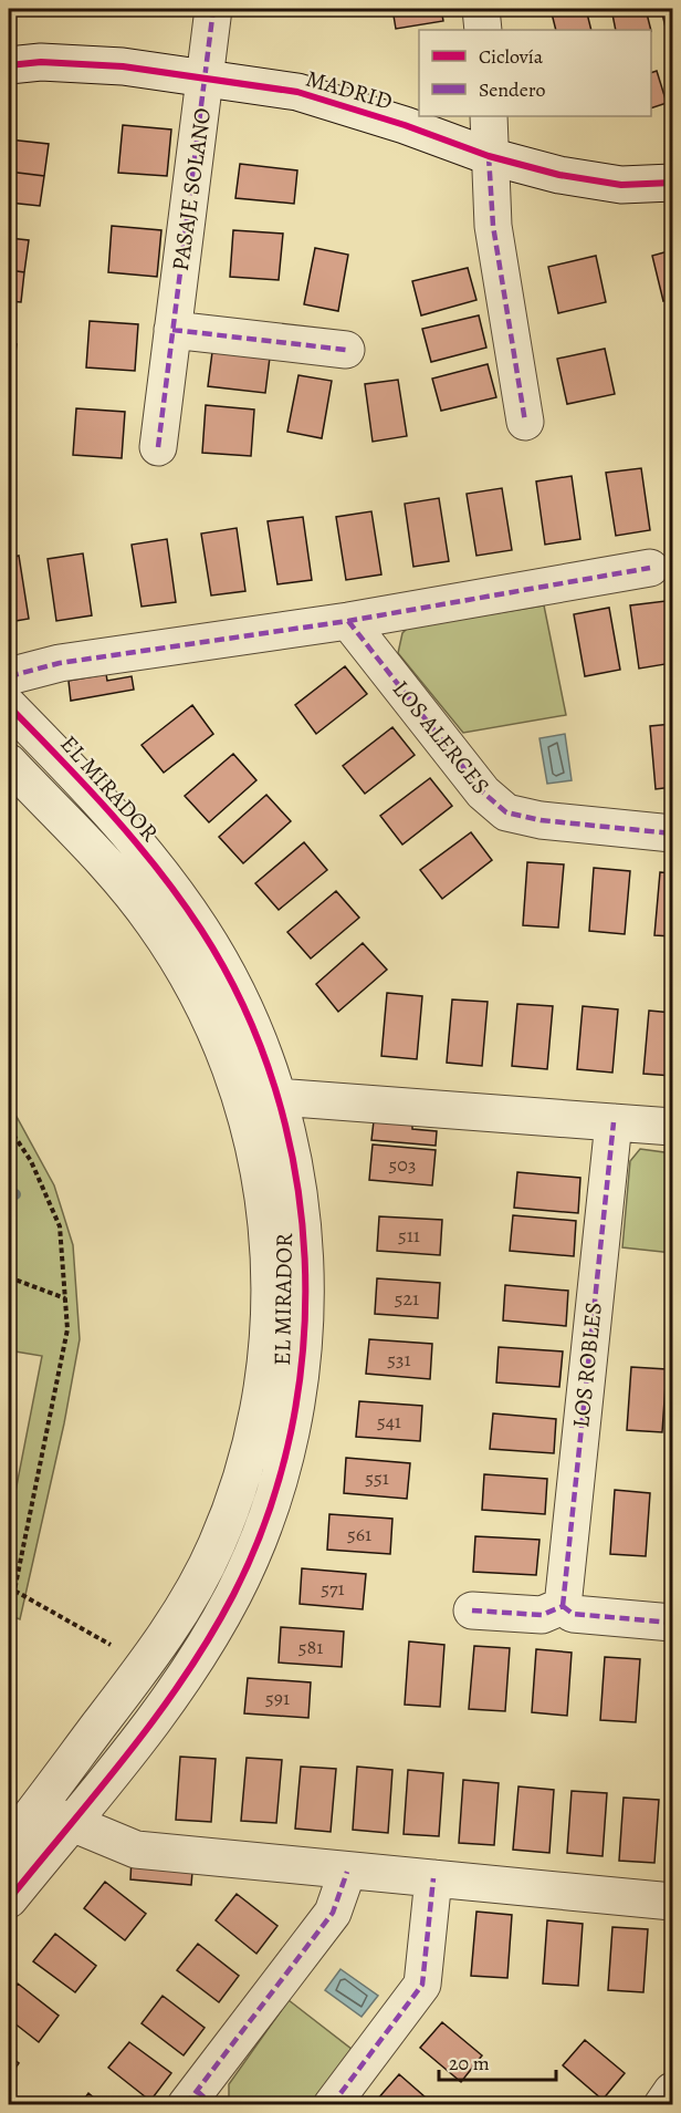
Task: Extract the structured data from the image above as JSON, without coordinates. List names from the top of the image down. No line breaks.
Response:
{"streets":{"street":["MADRID","PASAJE SOLANO","LOS ALERCES","EL MIRADOR","LOS ROBLES"]},"crossings":[["MADRID","PASAJE SOLANO"]],"house_numbers":["503","511","521","531","541","551","561","571","581","591"],"legend":["Ciclovía","Sendero"],"scale_bar":"20 m"}
